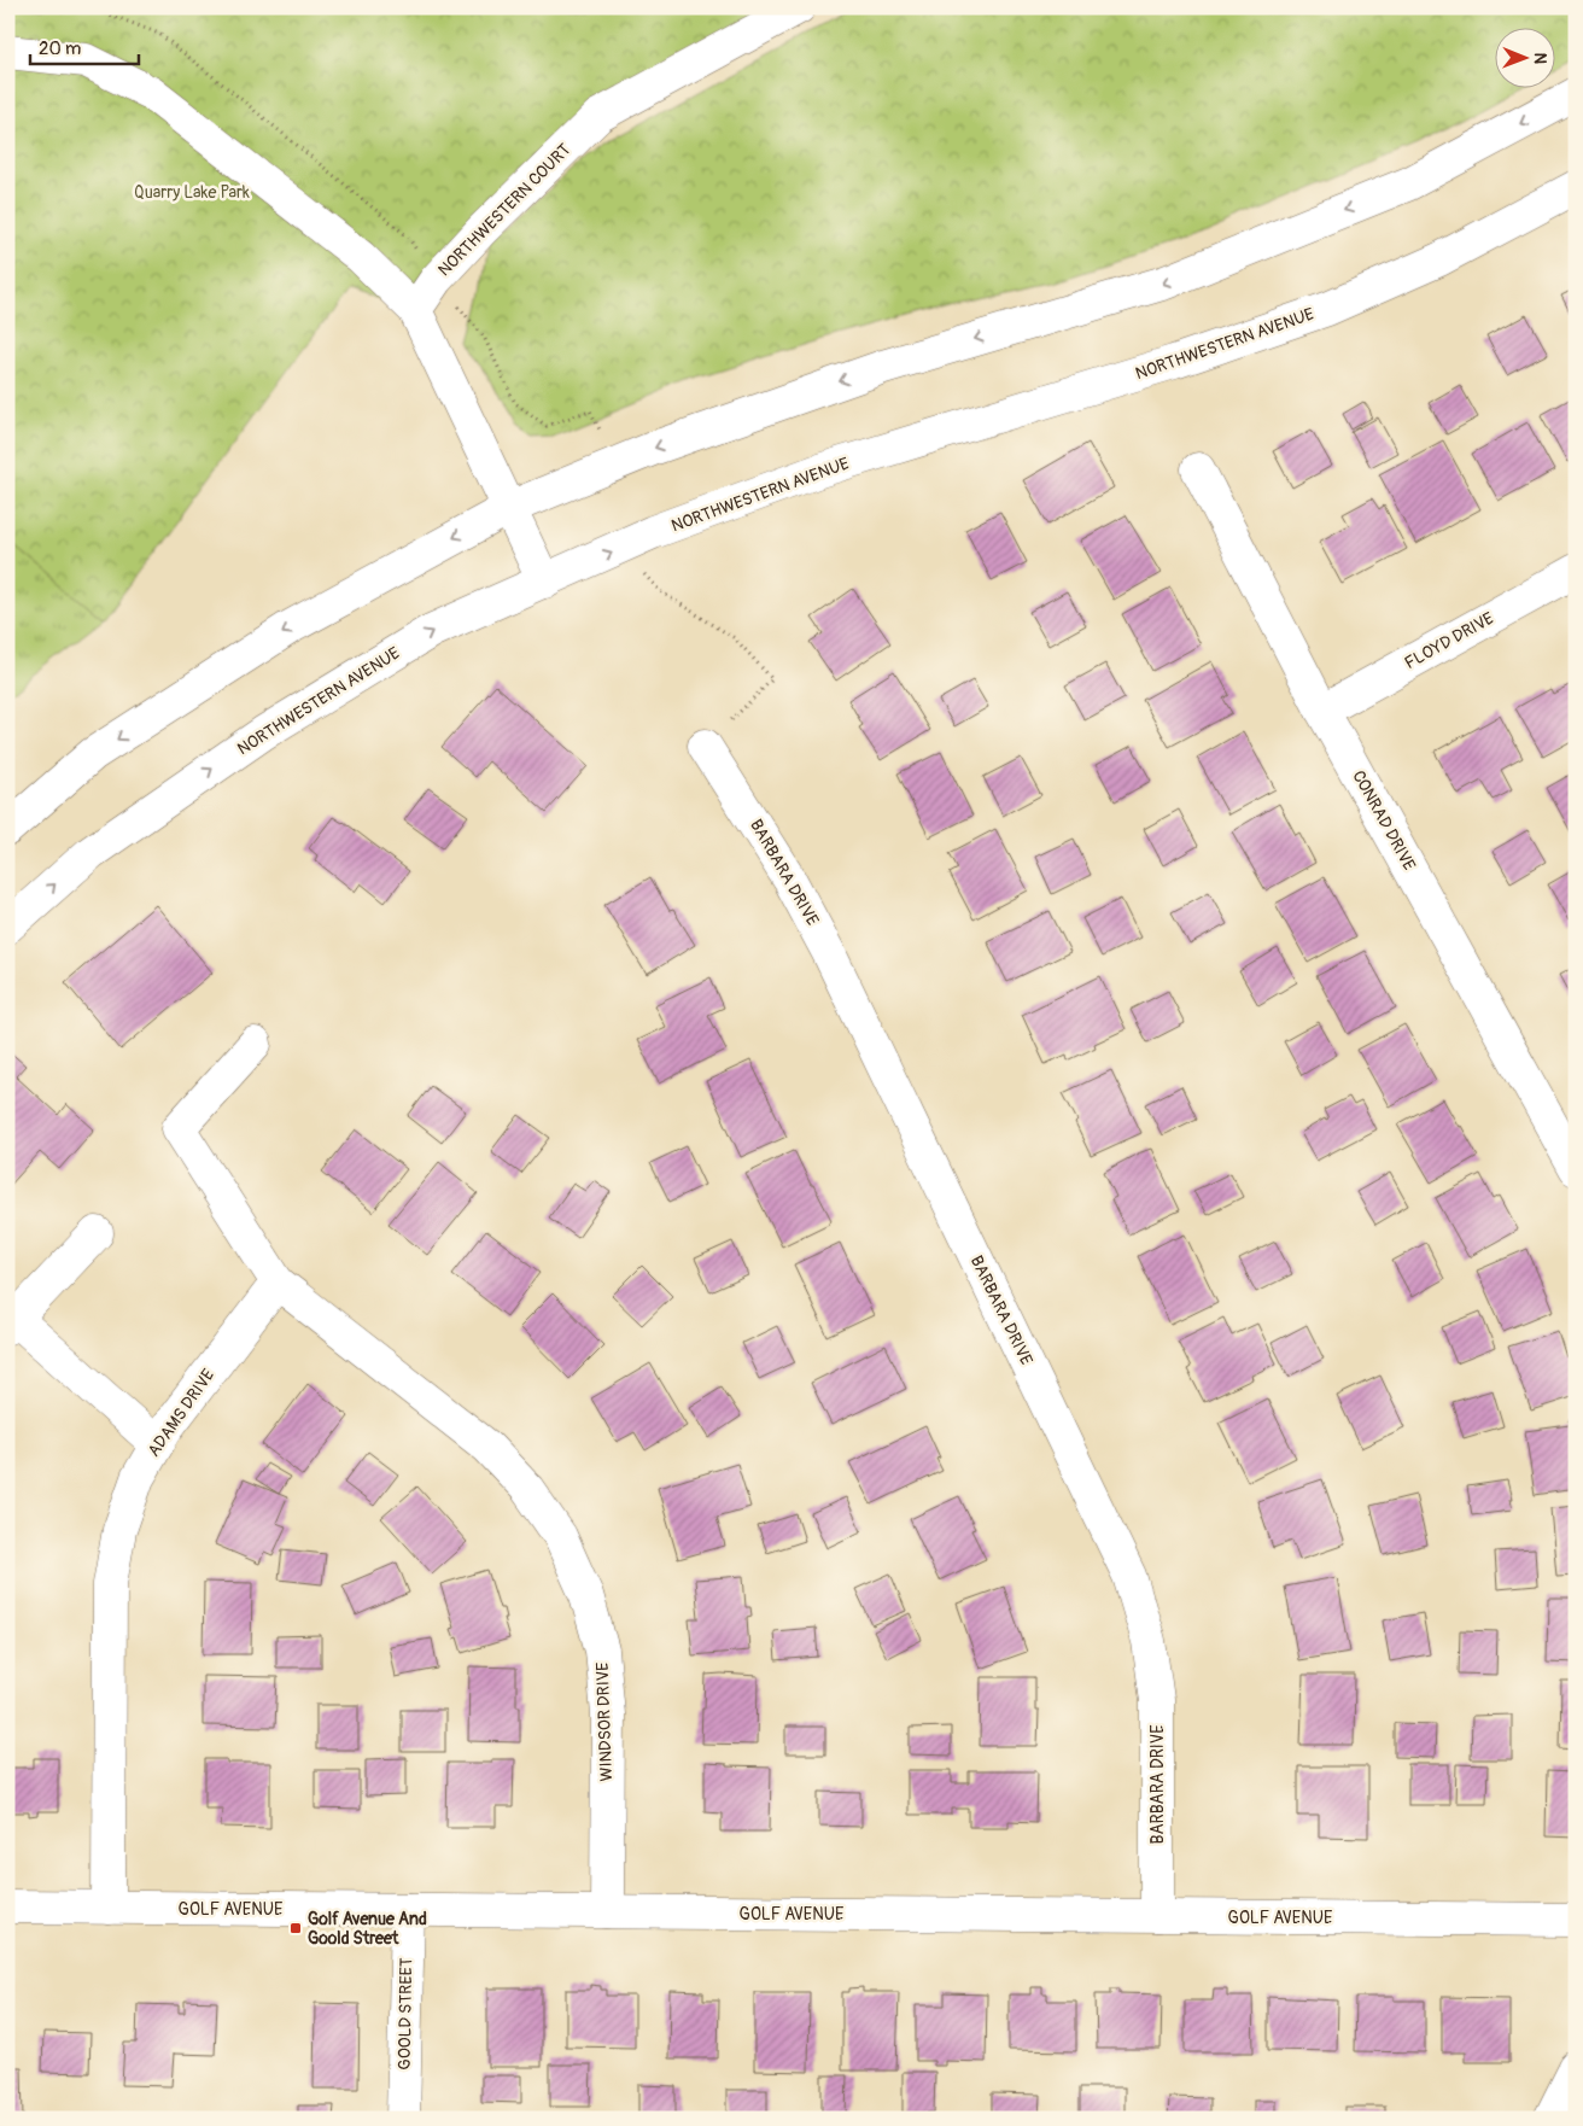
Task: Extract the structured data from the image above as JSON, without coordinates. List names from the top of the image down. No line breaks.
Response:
{"streets":{"street":["NORTHWESTERN COURT","NORTHWESTERN AVENUE","FLOYD DRIVE","CONRAD DRIVE","BARBARA DRIVE","ADAMS DRIVE","WINDSOR DRIVE","GOLF AVENUE","GOOLD STREET"]},"crossings":[["FLOYD DRIVE","CONRAD DRIVE"],["BARBARA DRIVE","GOLF AVENUE"],["ADAMS DRIVE","WINDSOR DRIVE"],["ADAMS DRIVE","GOLF AVENUE"],["WINDSOR DRIVE","GOLF AVENUE"],["GOLF AVENUE","GOOLD STREET"]],"parks":["Quarry Lake Park"],"places":{"transit":["Golf Avenue And Goold Street"]},"scale_bar":"20 m","north":"right"}
